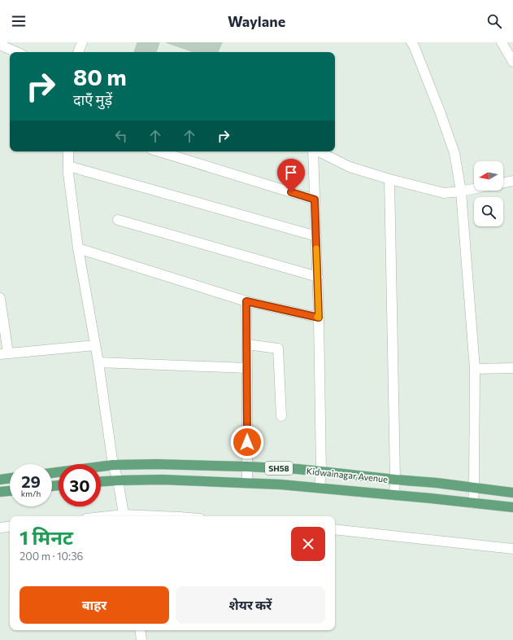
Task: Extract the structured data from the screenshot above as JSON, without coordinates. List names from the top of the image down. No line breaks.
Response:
{"streets":{"main road":["SH58","Kidwainagar Avenue"]},"north":"left","page":{"header":"Waylane","turn":["80 m","दाएँ मुड़ें"],"speed":"29 km/h","limit":"30","heading":["1 मिनट","200 m · 10:36"],"buttons":["बाहर","शेयर करें"]}}
